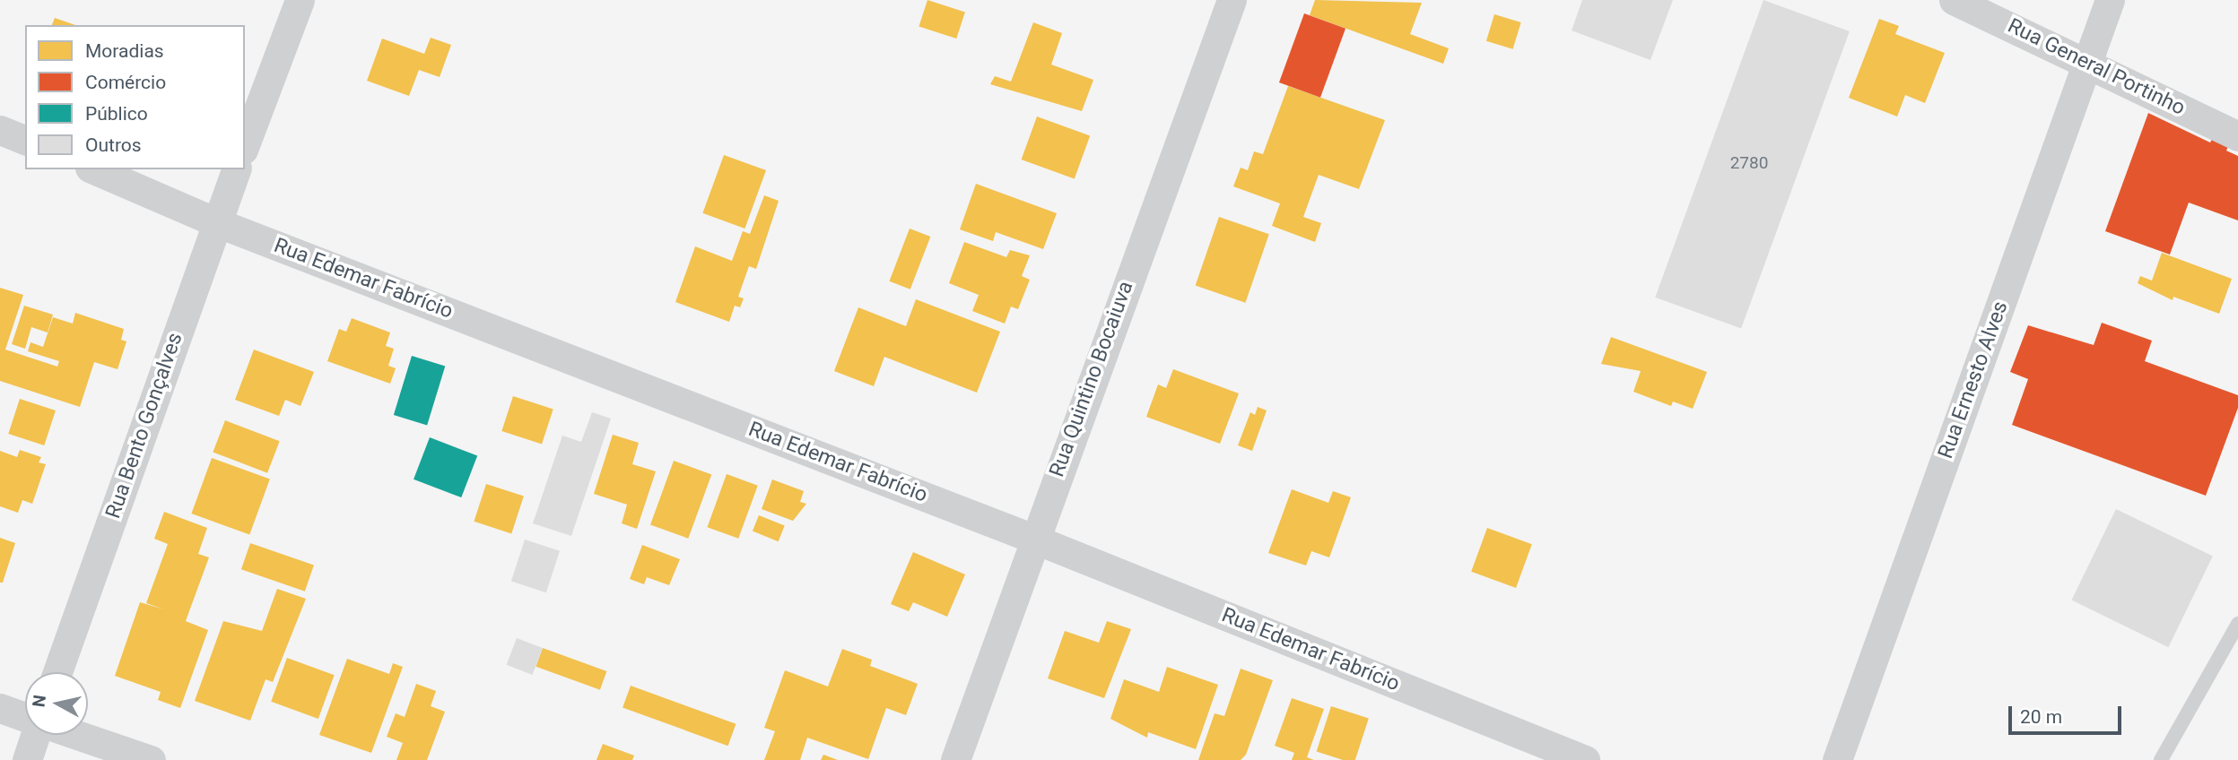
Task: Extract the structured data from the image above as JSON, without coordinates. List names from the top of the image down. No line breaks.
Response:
{"streets":{"street":["Rua General Portinho","Rua Edemar Fabrício","Rua Quintino Bocaiuva","Rua Ernesto Alves","Rua Bento Gonçalves"]},"crossings":[["Rua General Portinho","Rua Ernesto Alves"],["Rua Edemar Fabrício","Rua Quintino Bocaiuva"],["Rua Edemar Fabrício","Rua Bento Gonçalves"]],"house_numbers":["2780"],"legend":["Moradias","Comércio","Público","Outros"],"scale_bar":"20 m","north":"left"}
